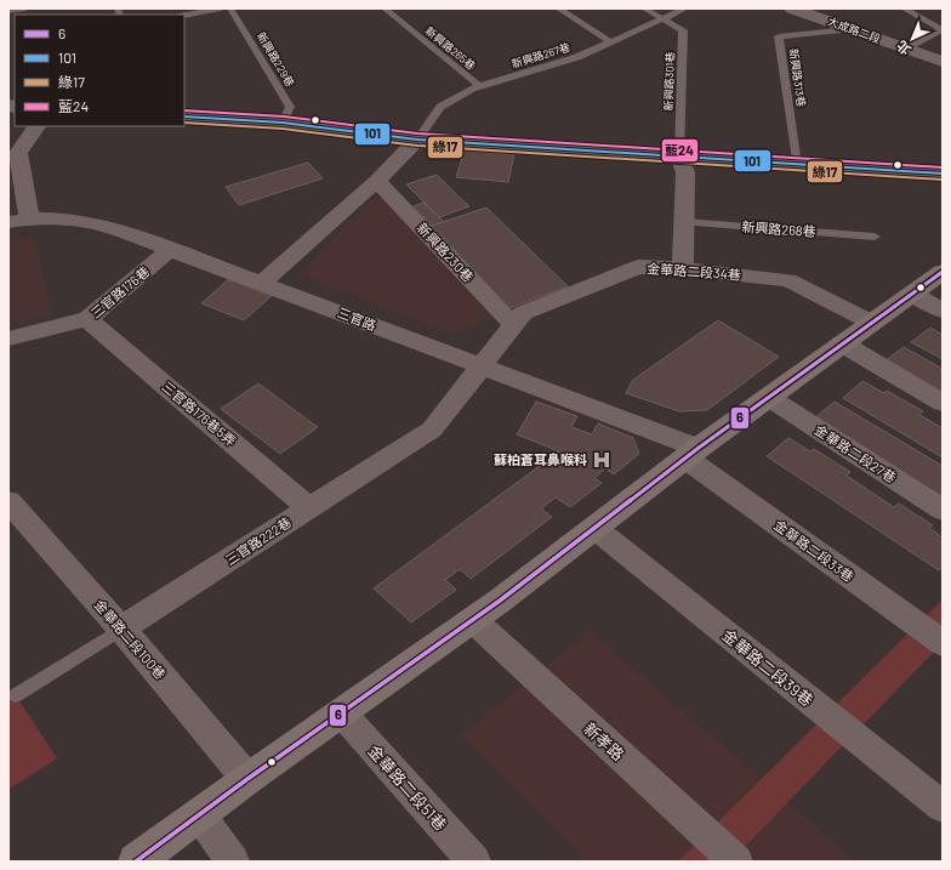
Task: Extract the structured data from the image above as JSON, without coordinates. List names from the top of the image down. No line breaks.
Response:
{"streets":{"street":["大成路二段","新興路230巷","金華路二段34巷","三官路176巷","三官路","三官路176巷5弄","金華路二段27巷","三官路222巷","金華路二段33巷","金華路二段100巷","金華路二段39巷","新孝路","金華路二段51巷"],"lane":["新興路265巷","新興路267巷","新興路229巷","新興路313巷","新興路301巷","新興路268巷"]},"crossings":[["大成路二段","新興路313巷"],["新興路265巷","新興路267巷"],["新興路267巷","新興路301巷"],["新興路230巷","金華路二段34巷"],["金華路二段34巷","三官路"],["金華路二段34巷","三官路222巷"],["三官路176巷","三官路"],["三官路176巷","三官路176巷5弄"],["三官路","三官路222巷"],["三官路","金華路二段33巷"],["三官路176巷5弄","三官路222巷"],["三官路222巷","金華路二段100巷"]],"places":{"hospital":["蘇柏蒼耳鼻喉科"]},"lines":["transit line 藍24","transit line 101","transit line 綠17","transit line 6"],"legend":["6","101","綠17","藍24"],"north":"bottom left"}
